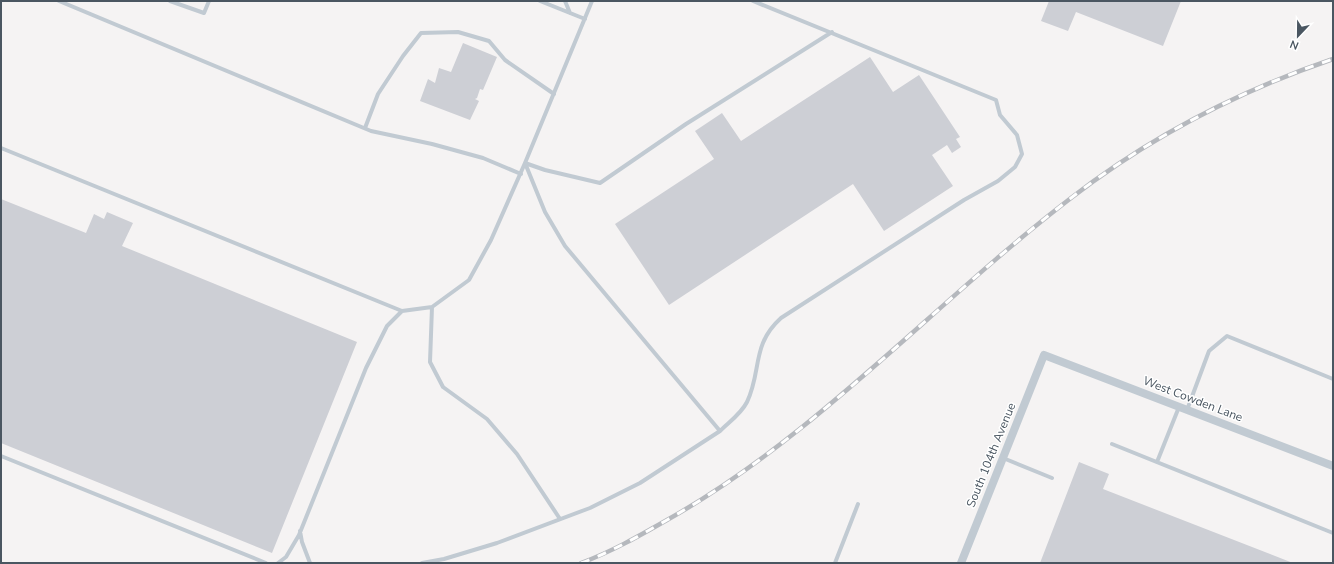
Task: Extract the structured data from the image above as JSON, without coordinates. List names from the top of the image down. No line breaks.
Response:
{"streets":{"street":["West Cowden Lane","South 104th Avenue"]},"crossings":[["West Cowden Lane","South 104th Avenue"]],"north":"bottom"}
